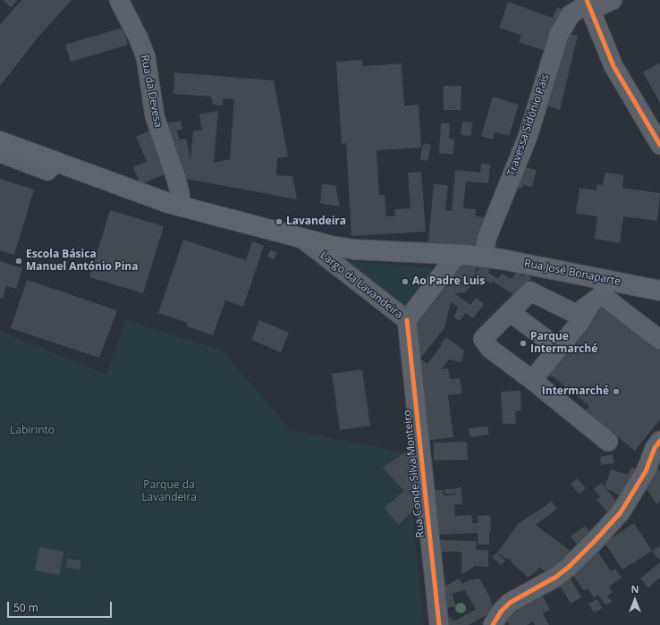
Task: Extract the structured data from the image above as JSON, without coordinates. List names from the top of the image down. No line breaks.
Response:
{"streets":{"main road":["Rua José Bonaparte","Largo da Lavandeira"],"street":["Rua da Devesa","Travessa Sidónio Pais","Rua Conde Silva Monteiro"]},"crossings":[["Rua da Devesa","Largo da Lavandeira"],["Travessa Sidónio Pais","Rua José Bonaparte"],["Travessa Sidónio Pais","Largo da Lavandeira"],["Rua José Bonaparte","Largo da Lavandeira"],["Largo da Lavandeira","Rua Conde Silva Monteiro"]],"parks":["Labirinto","Parque da Lavandeira"],"places":["Lavandeira","Escola Básica Manuel António Pina","Ao Padre Luis","Parque Intermarché","Intermarché"],"scale_bar":"50 m","north":"top"}
